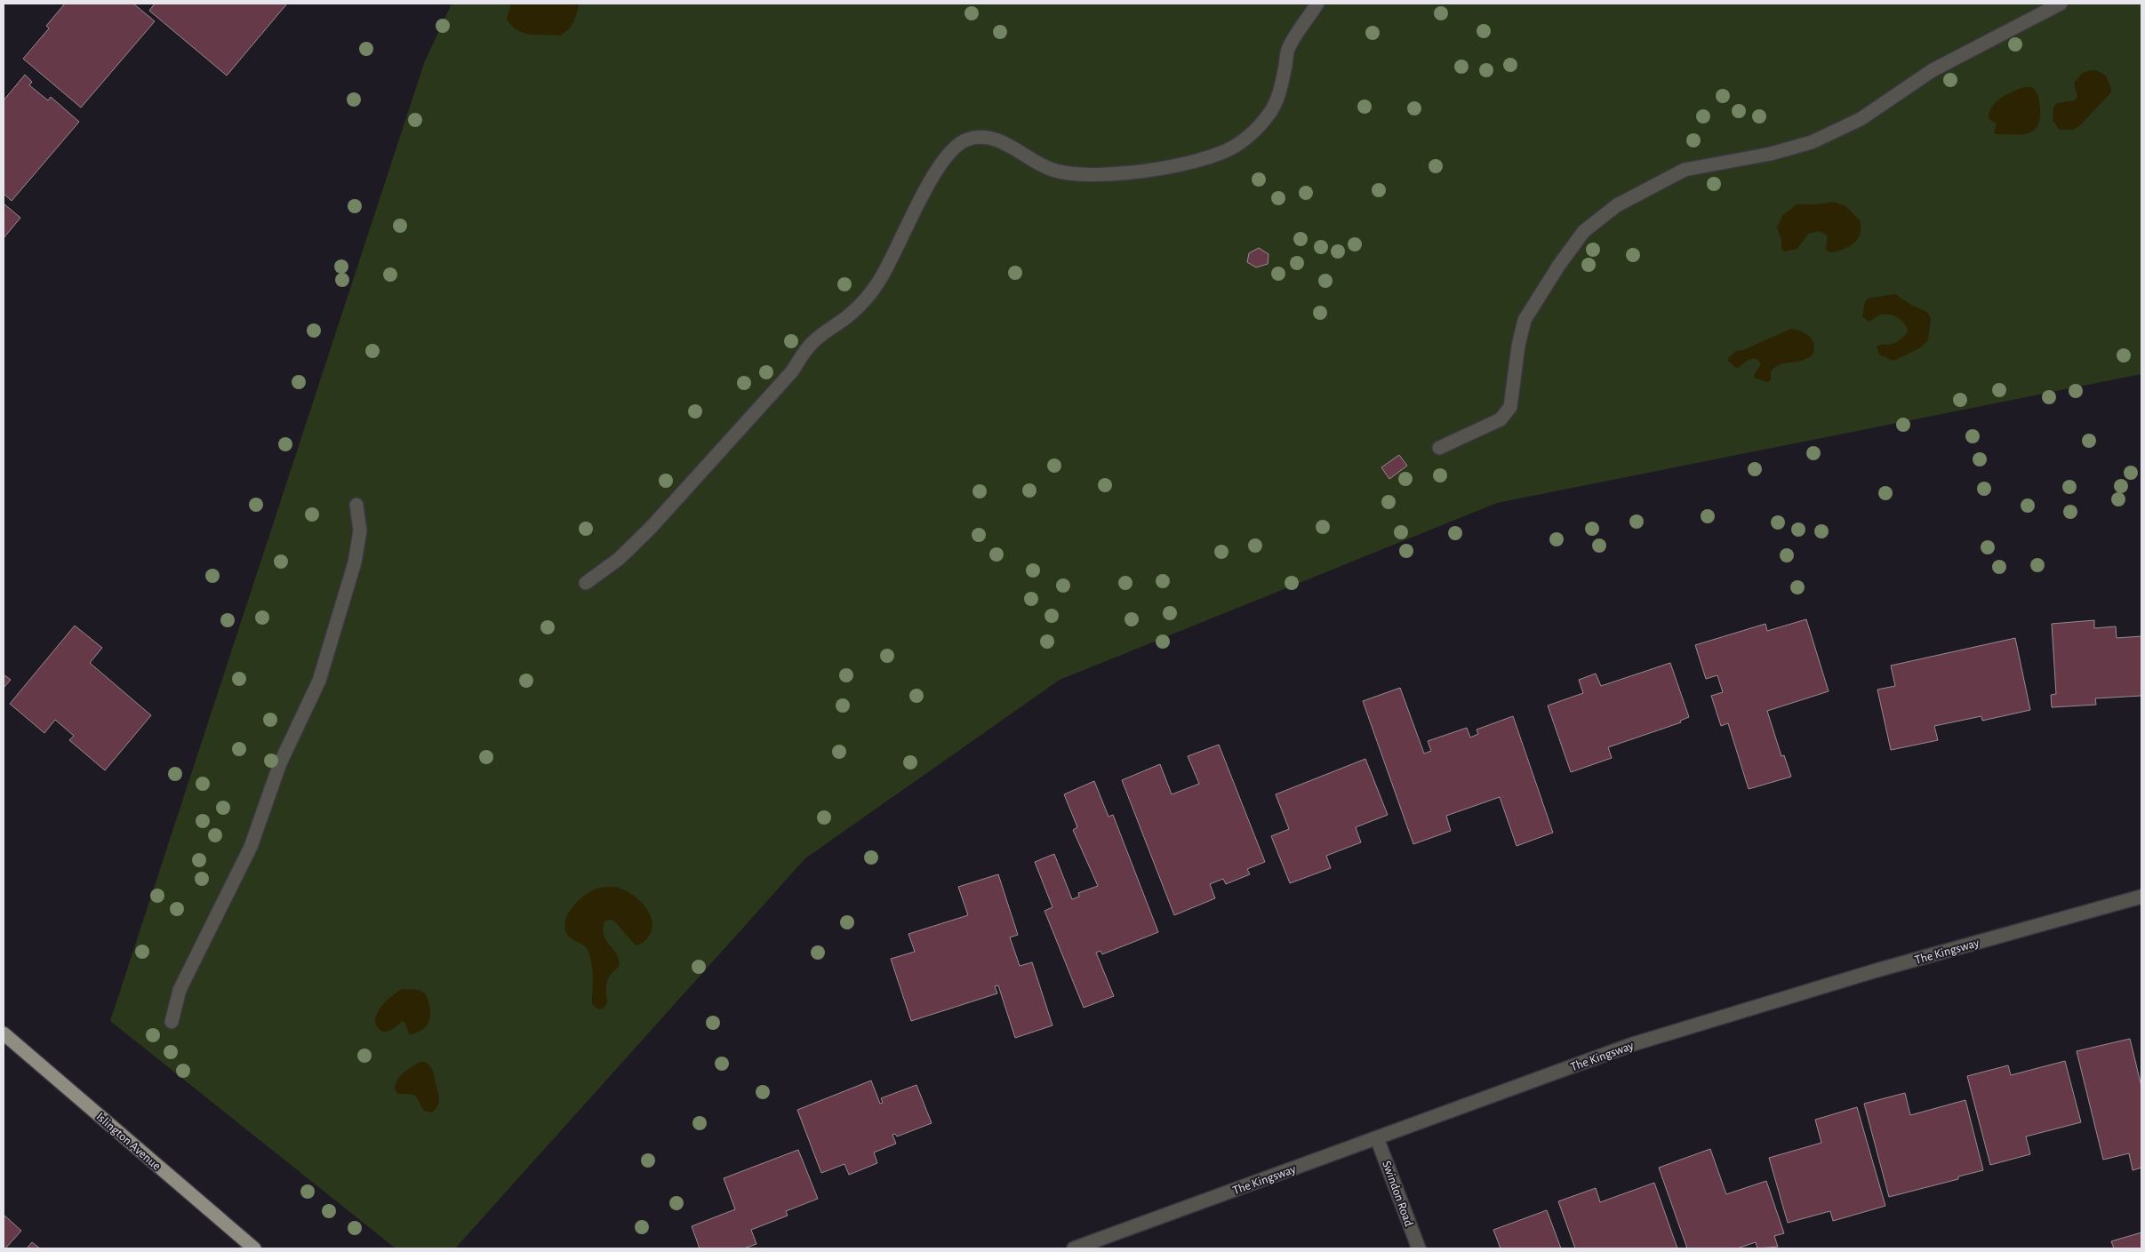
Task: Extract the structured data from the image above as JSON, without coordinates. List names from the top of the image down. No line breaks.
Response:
{"streets":{"main road":["Islington Avenue"],"street":["The Kingsway","Swindon Road"]},"crossings":[["The Kingsway","Swindon Road"]]}
